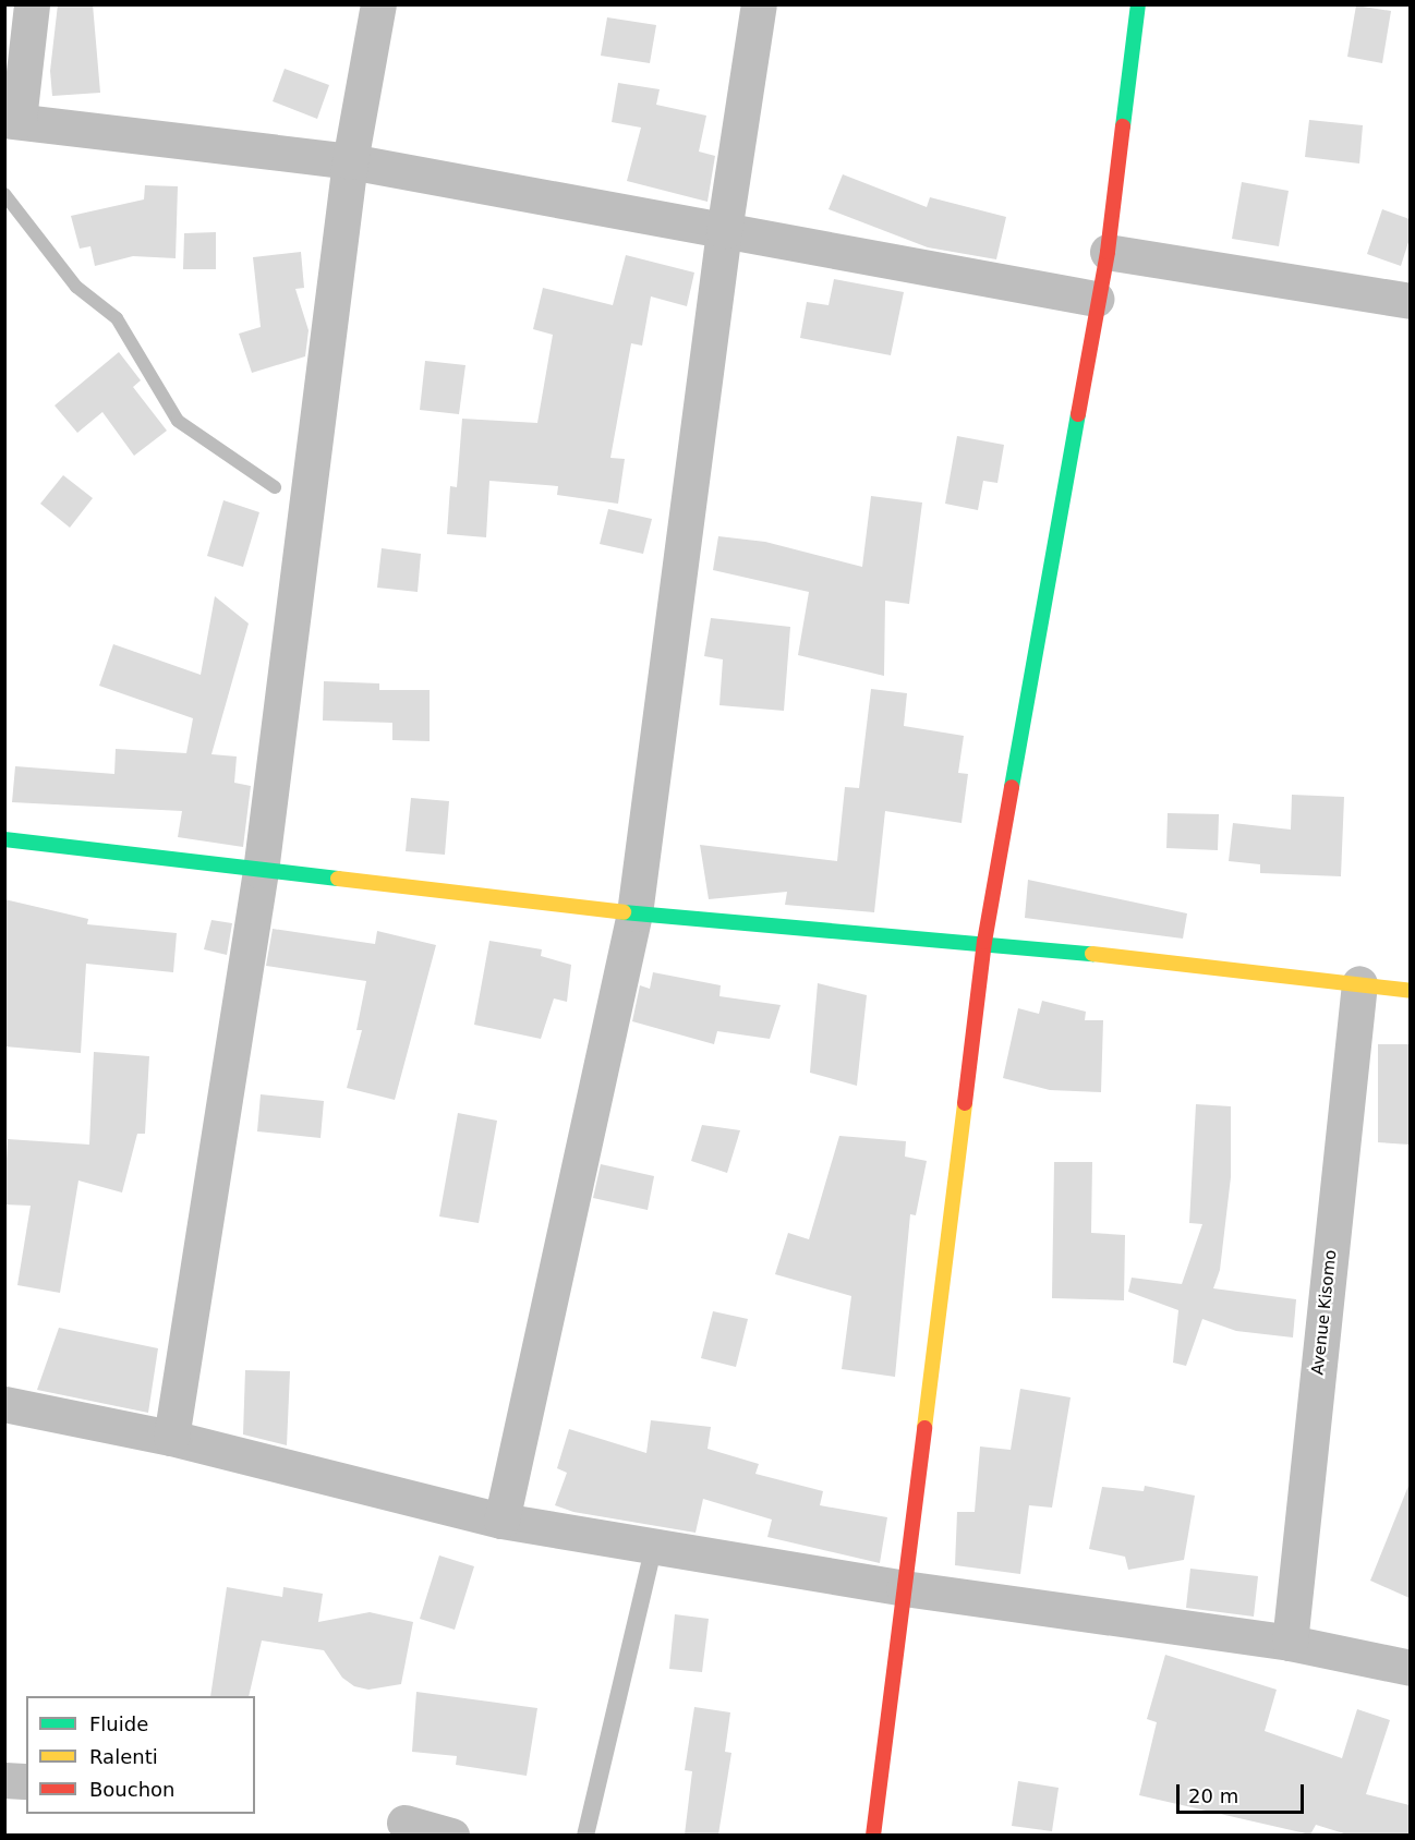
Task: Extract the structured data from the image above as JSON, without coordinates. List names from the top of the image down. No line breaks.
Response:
{"streets":{"street":["Avenue Kisomo"]},"legend":["Fluide","Ralenti","Bouchon"],"scale_bar":"20 m"}
